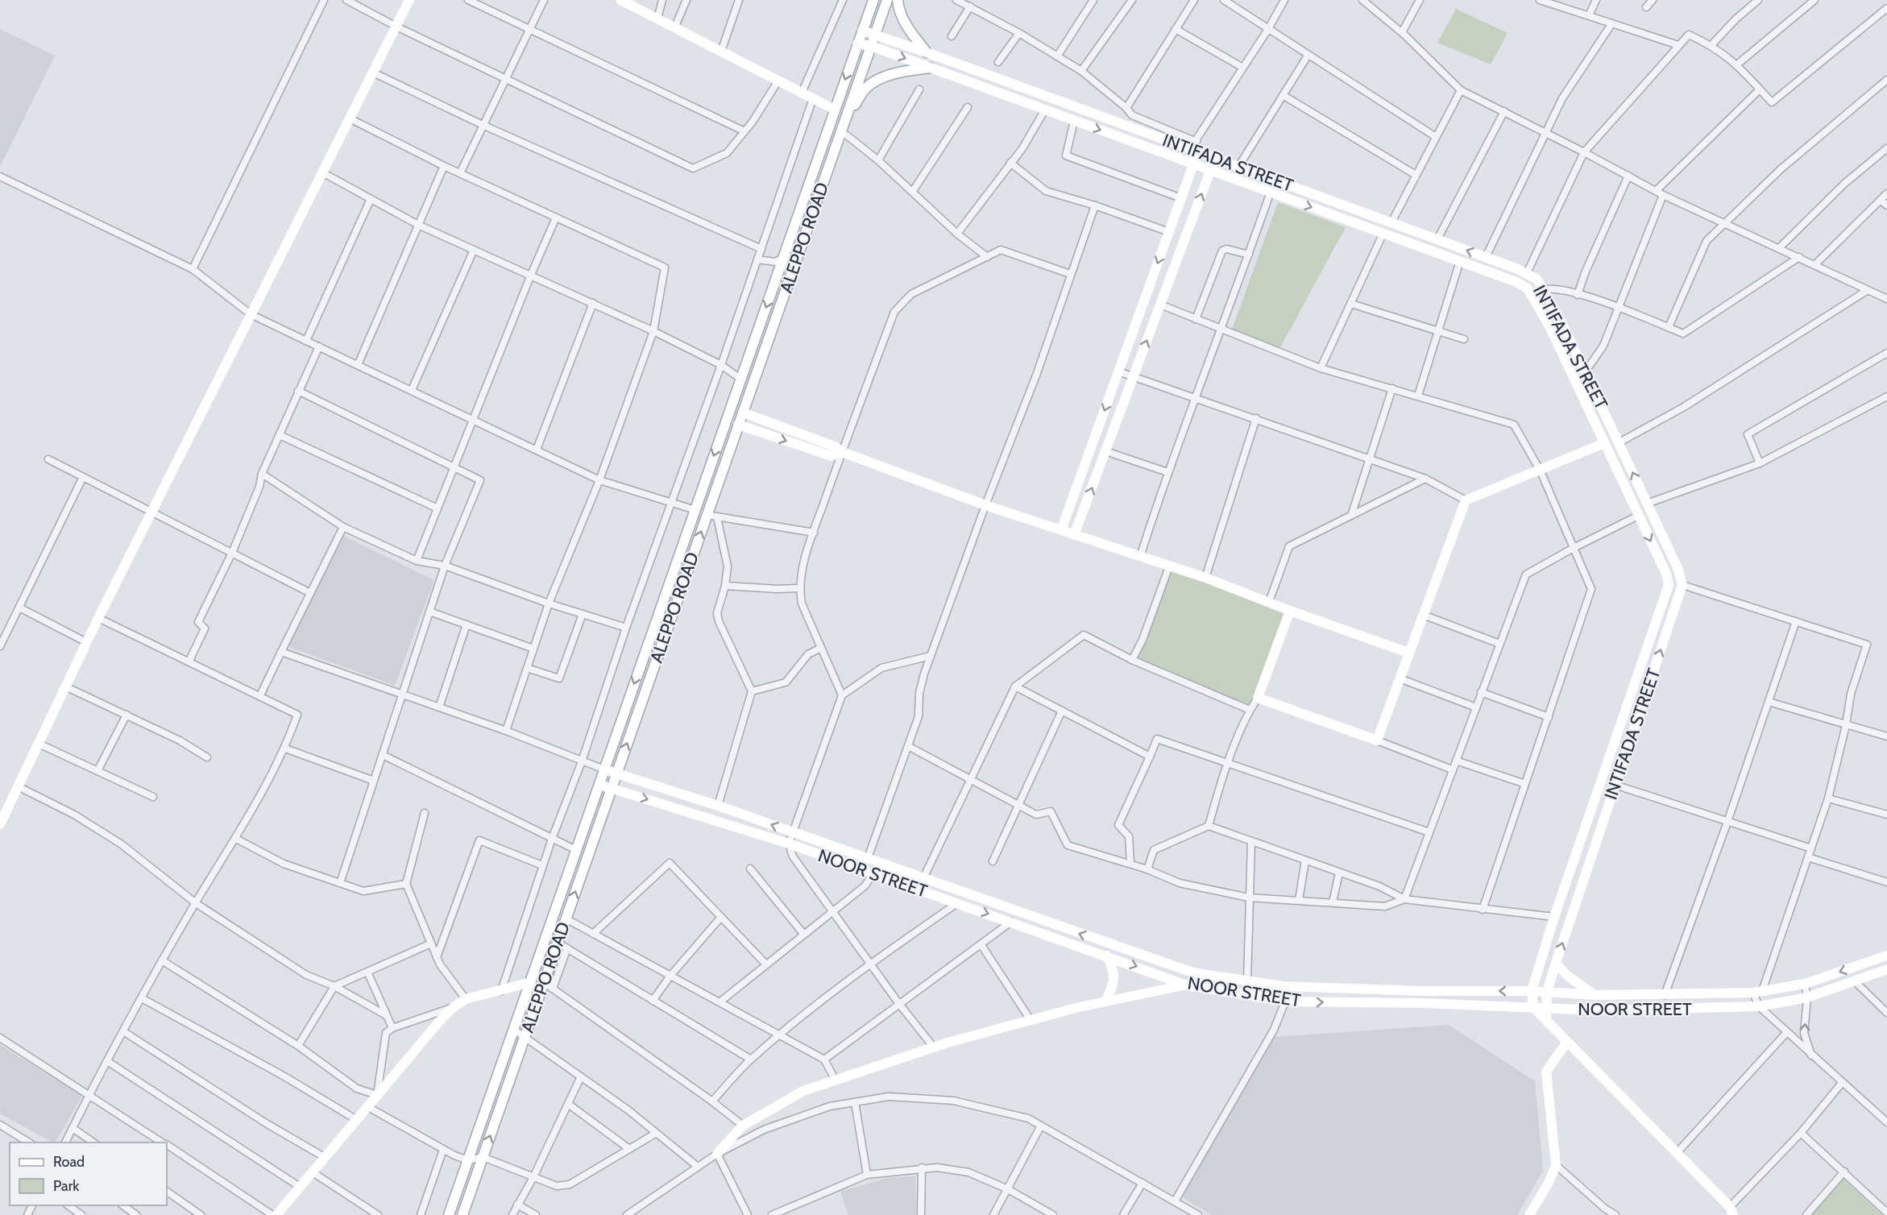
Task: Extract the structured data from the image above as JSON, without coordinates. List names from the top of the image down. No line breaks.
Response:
{"streets":{"main road":["INTIFADA STREET","ALEPPO ROAD","NOOR STREET"]},"crossings":[["INTIFADA STREET","ALEPPO ROAD"],["INTIFADA STREET","NOOR STREET"],["ALEPPO ROAD","NOOR STREET"]],"legend":["Road","Park"]}
